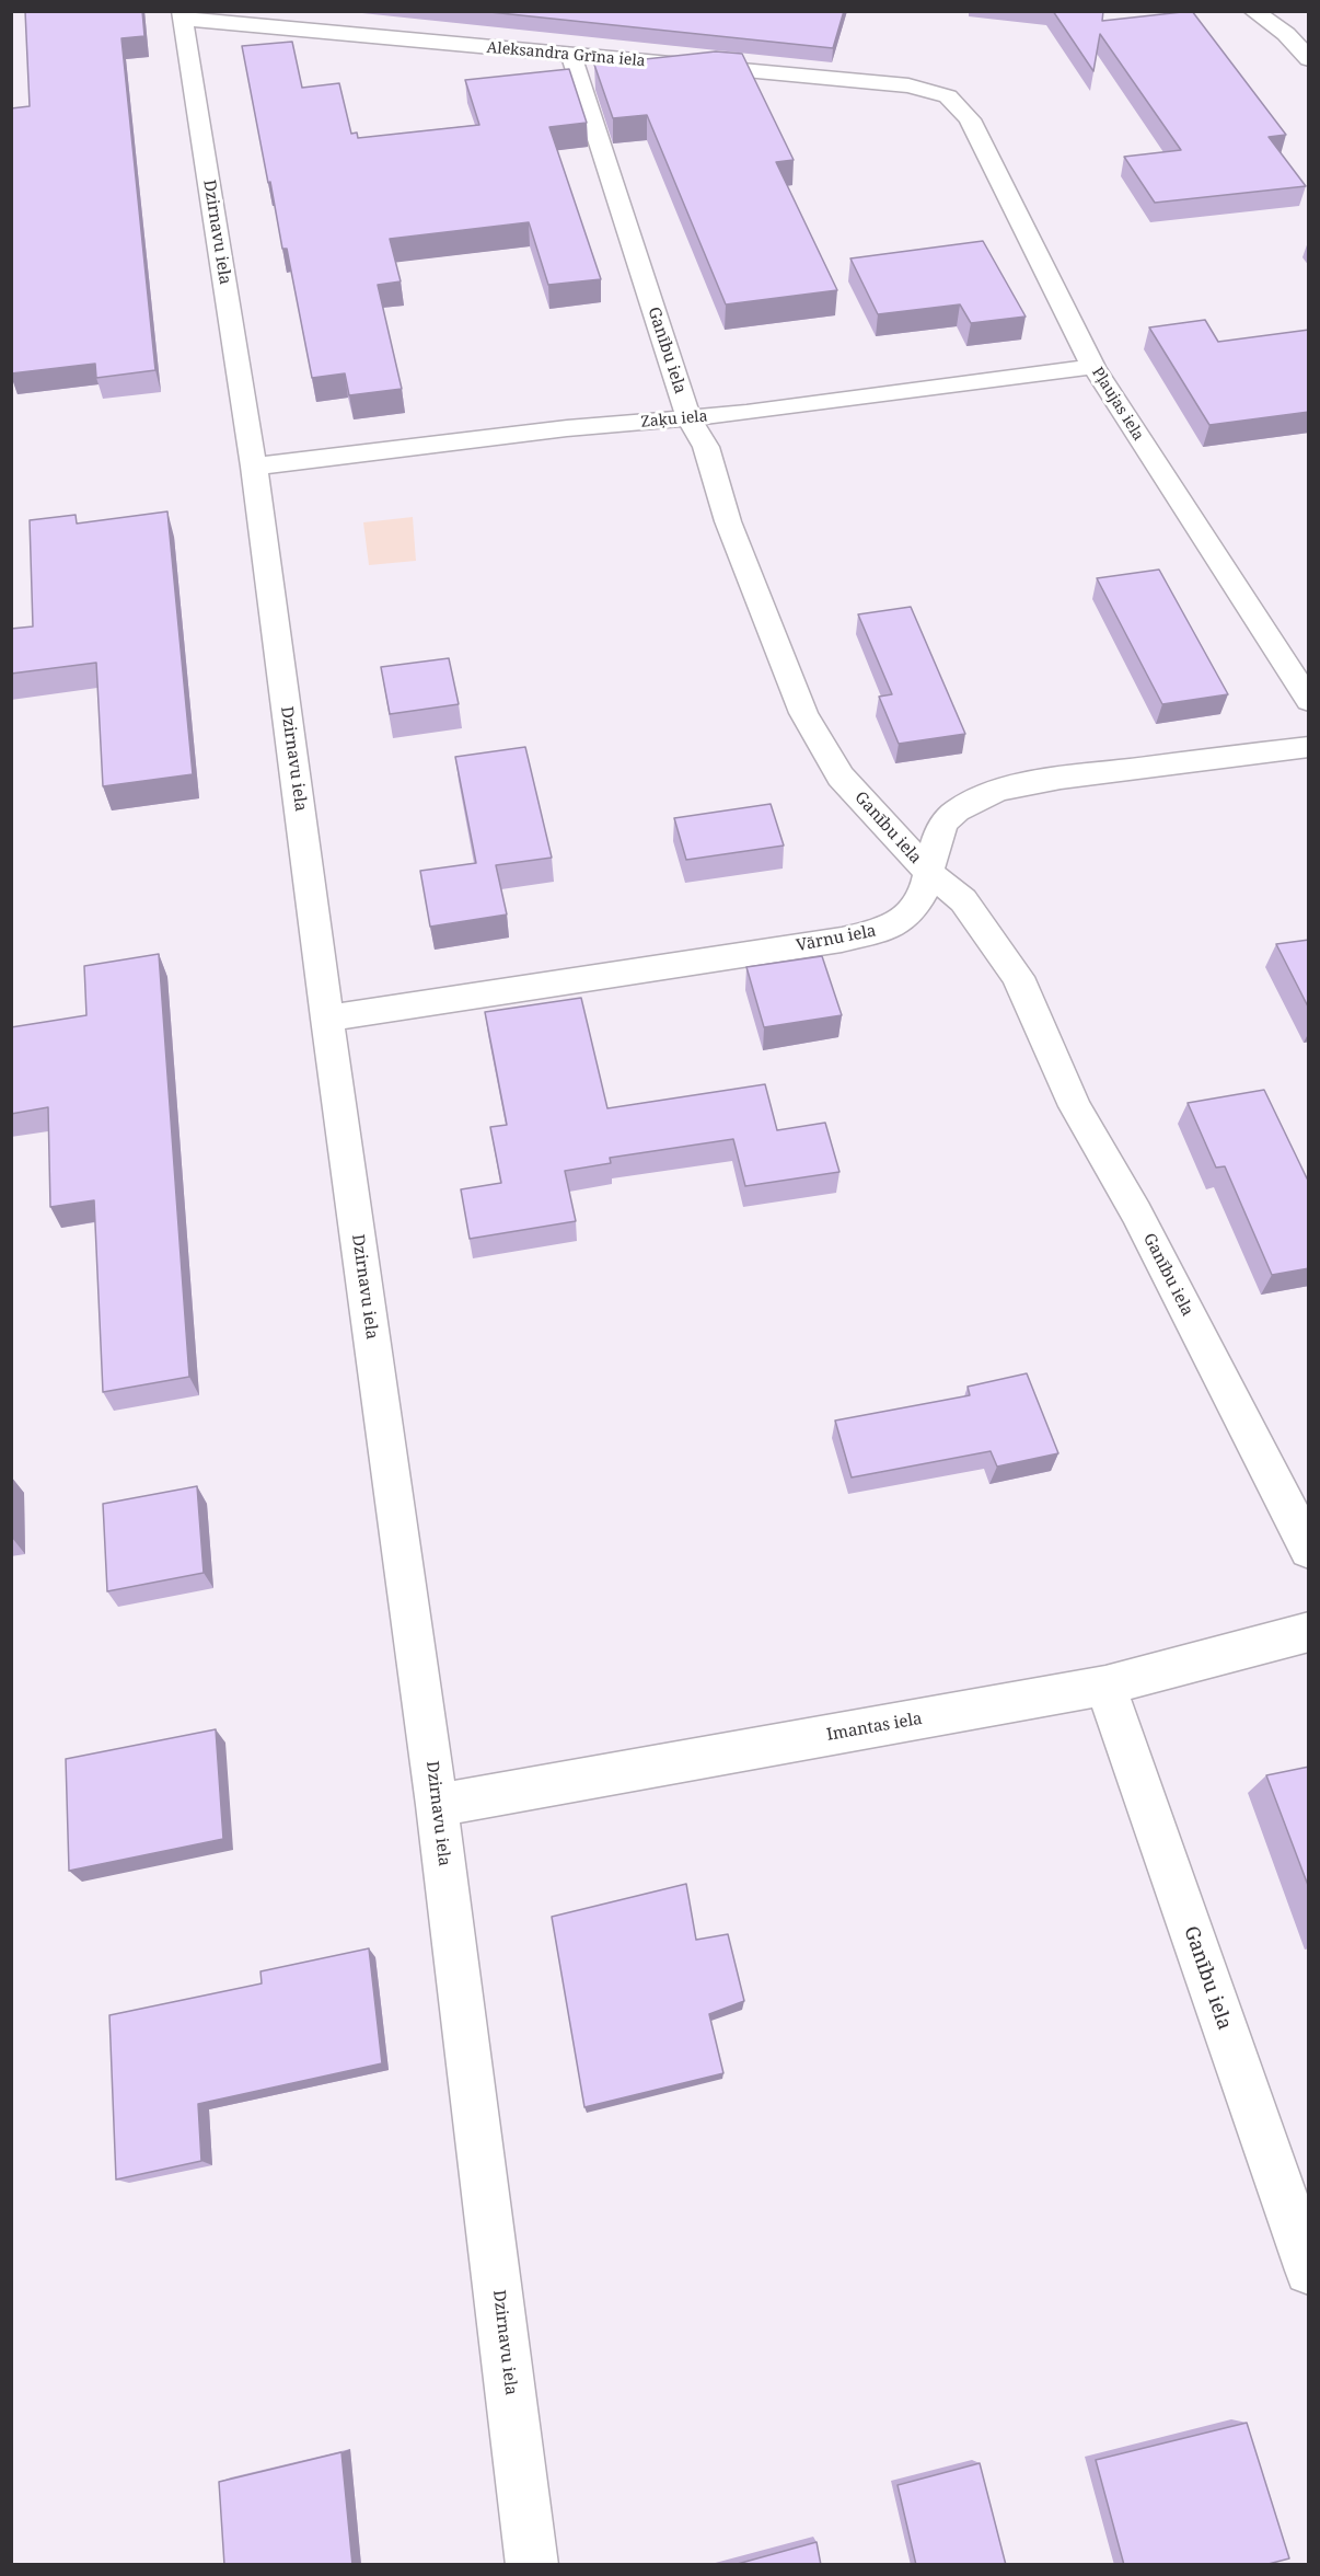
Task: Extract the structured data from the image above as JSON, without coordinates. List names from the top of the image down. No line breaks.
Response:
{"streets":{"street":["Aleksandra Grīna iela","Dzirnavu iela","Ganību iela","Pļaujas iela","Zaķu iela","Vārnu iela","Imantas iela"]},"crossings":[["Aleksandra Grīna iela","Dzirnavu iela"],["Aleksandra Grīna iela","Ganību iela"],["Aleksandra Grīna iela","Pļaujas iela"],["Dzirnavu iela","Zaķu iela"],["Dzirnavu iela","Vārnu iela"],["Dzirnavu iela","Imantas iela"],["Ganību iela","Zaķu iela"],["Ganību iela","Vārnu iela"],["Ganību iela","Imantas iela"],["Pļaujas iela","Zaķu iela"]]}
